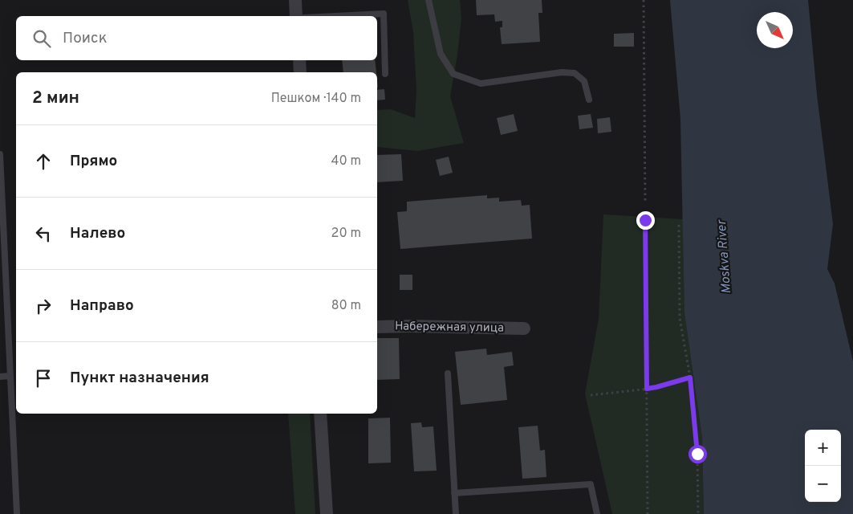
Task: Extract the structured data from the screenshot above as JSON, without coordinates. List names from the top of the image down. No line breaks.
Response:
{"streets":{"street":["Набережная улица"]},"water":["Moskva River"],"north":"bottom right","page":{"search":"Поиск","heading":["2 мин","Пешком · 140 m"],"list":[["Прямо","40 m"],["Налево","20 m"],["Направо","80 m"],"Пункт назначения"],"map_buttons":["+","−"]}}
